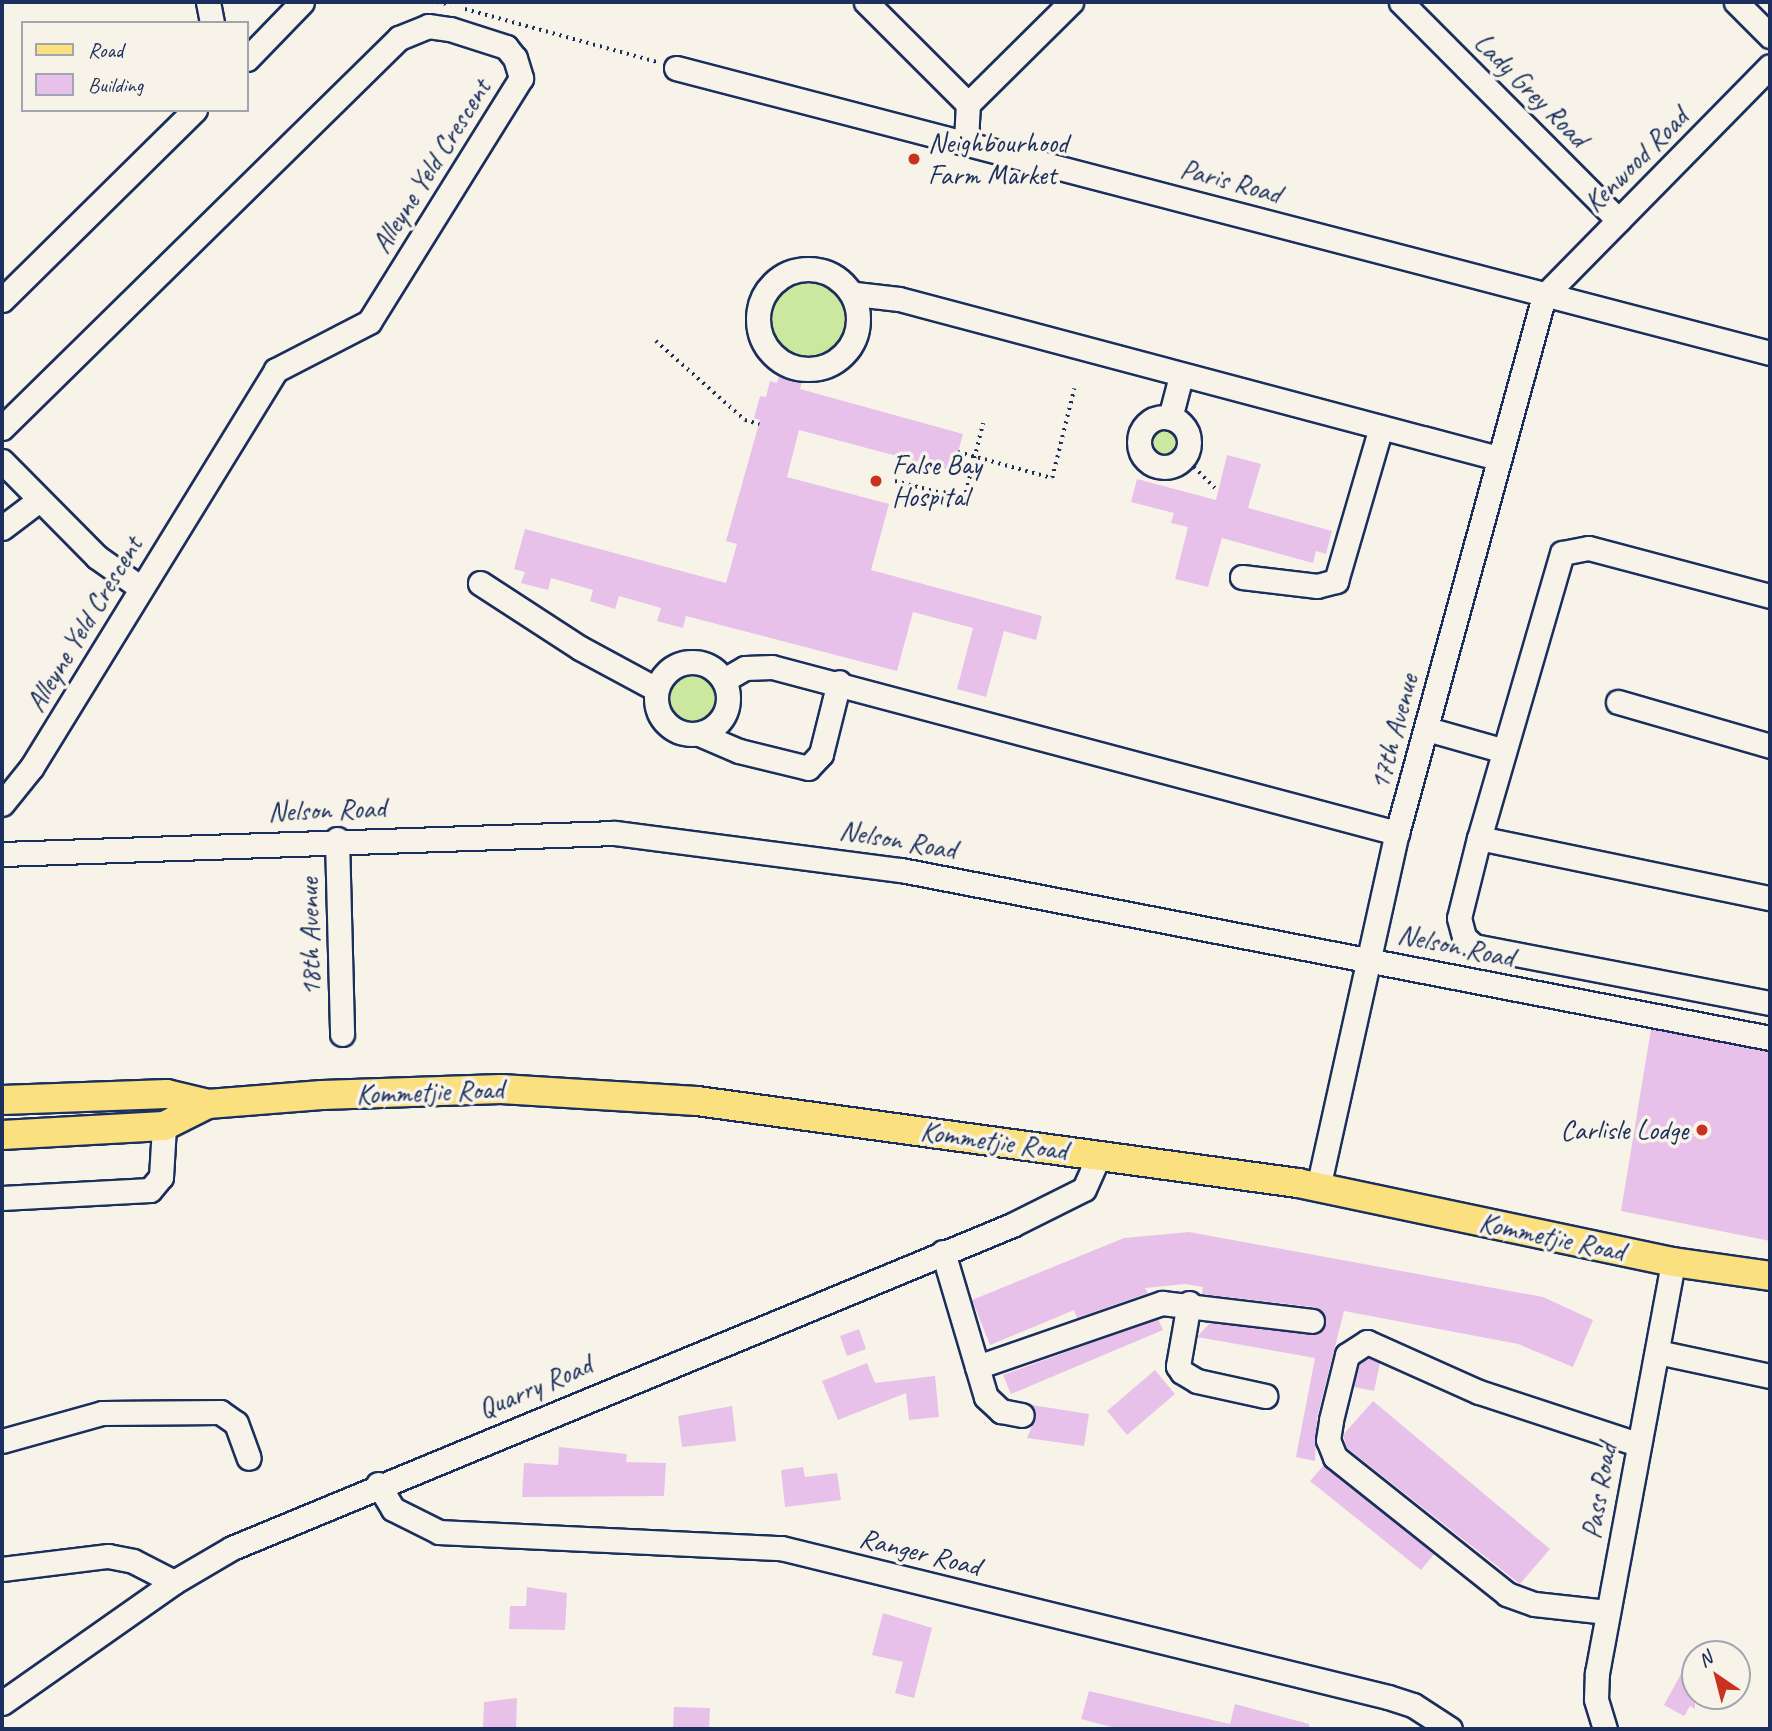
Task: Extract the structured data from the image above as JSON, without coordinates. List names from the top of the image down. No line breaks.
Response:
{"streets":{"main road":["Kommetjie Road"],"street":["Lady Grey Road","Kenwood Road","Alleyne Yeld Crescent","Paris Road","17th Avenue","Nelson Road","18th Avenue","Quarry Road","Pass Road","Ranger Road"]},"crossings":[["Lady Grey Road","Kenwood Road"],["Kenwood Road","Paris Road"],["Kenwood Road","17th Avenue"],["Paris Road","17th Avenue"],["17th Avenue","Nelson Road"],["17th Avenue","Kommetjie Road"],["Nelson Road","18th Avenue"],["Kommetjie Road","Quarry Road"],["Kommetjie Road","Pass Road"],["Quarry Road","Ranger Road"]],"places":["Neighbourhood Farm Market","False Bay Hospital","Carlisle Lodge"],"legend":["Road","Building"],"north":"top left"}
